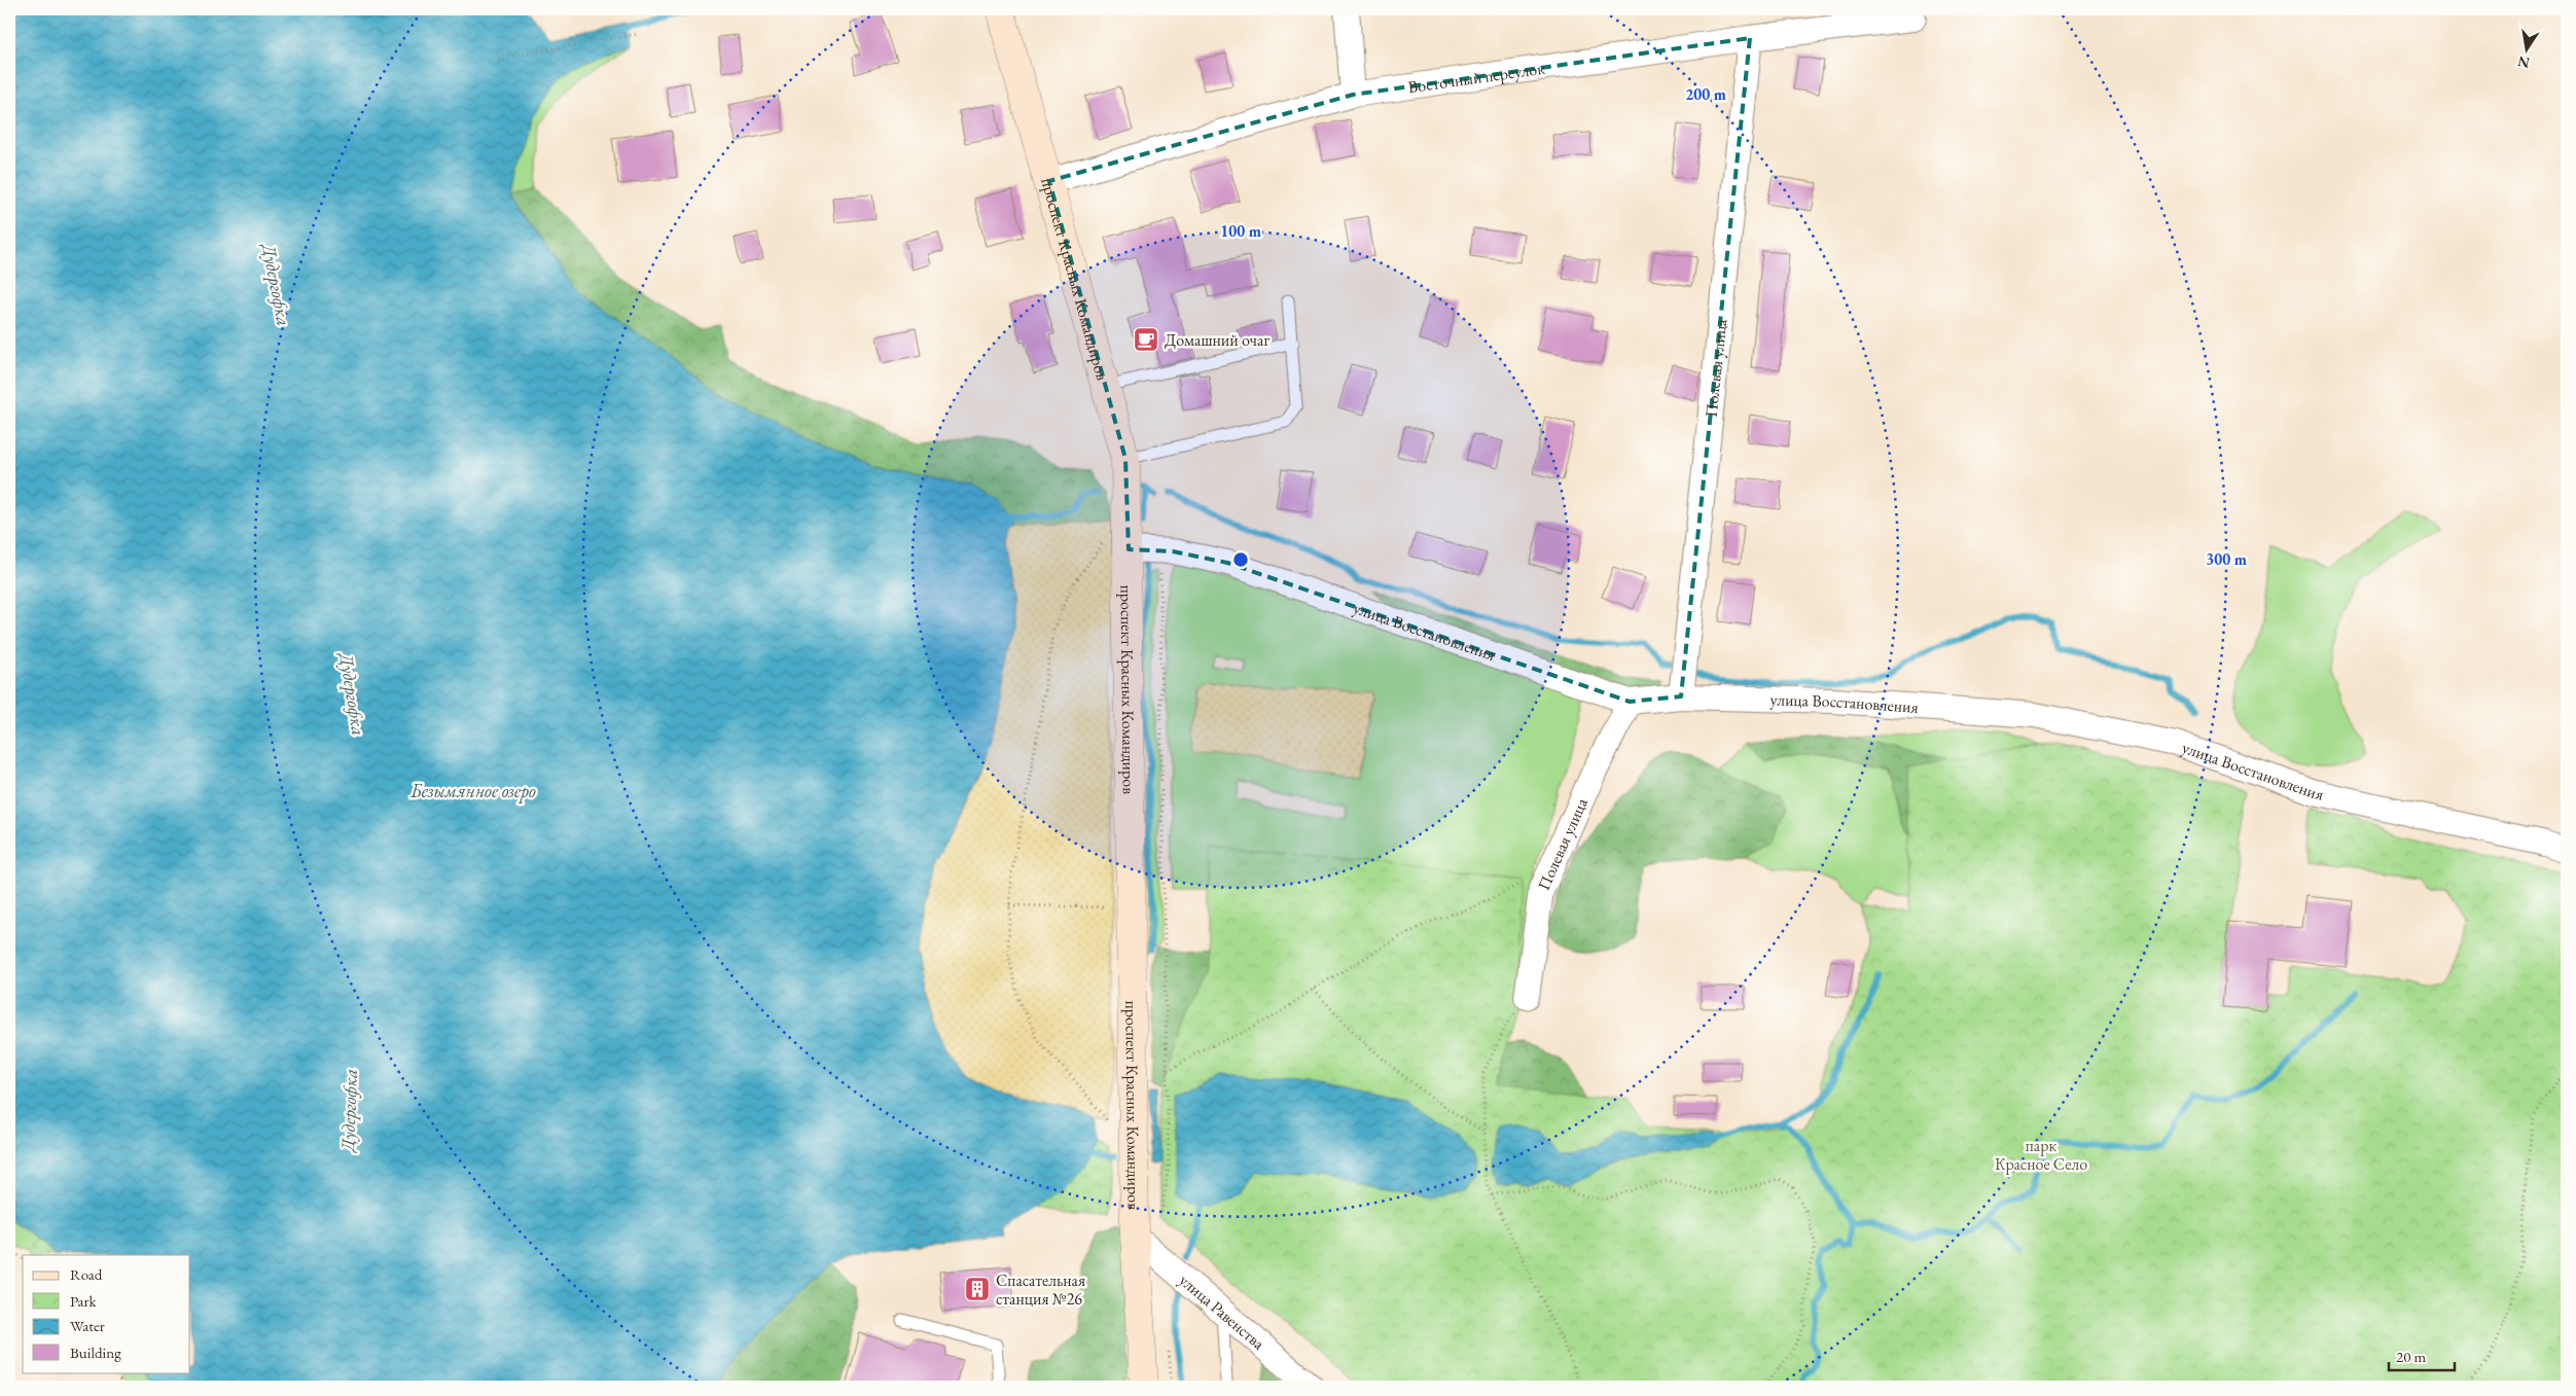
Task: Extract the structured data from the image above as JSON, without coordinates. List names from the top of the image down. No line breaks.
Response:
{"streets":{"street":["Восточный переулок","проспект Красных Командиров","Полевая улица","улица Восстановления","улица Равенства"]},"crossings":[["Восточный переулок","проспект Красных Командиров"],["Восточный переулок","Полевая улица"],["проспект Красных Командиров","улица Восстановления"],["проспект Красных Командиров","улица Равенства"],["Полевая улица","улица Восстановления"]],"water":["Дудергофка","Безымянное озеро"],"parks":["парк Красное Село"],"places":{"cafe":["Домашний очаг"],"building":["Спасательная станция №26"]},"legend":["Road","Park","Water","Building"],"scale_bar":"20 m","north":"bottom","rings":["200 m","100 m","300 m"]}
